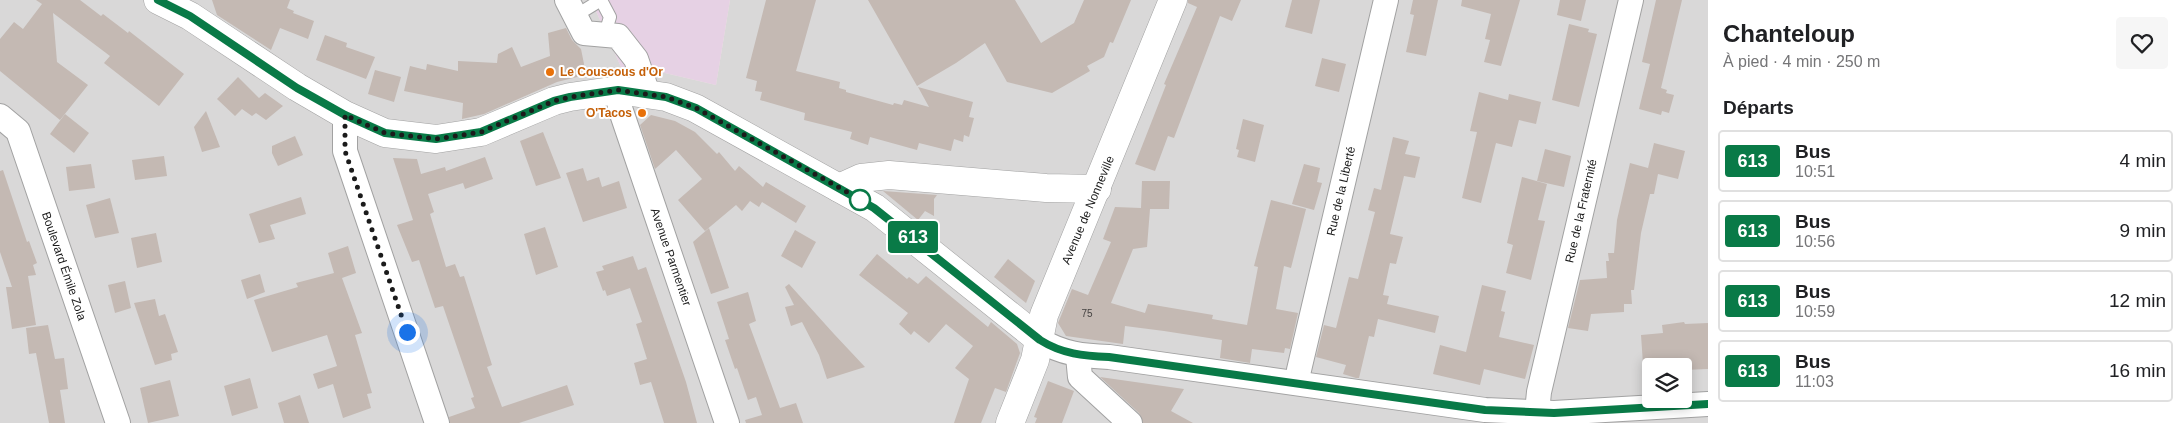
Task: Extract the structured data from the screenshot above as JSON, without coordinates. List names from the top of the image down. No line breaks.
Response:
{"streets":{"street":["Rue de la Liberté","Avenue de Nonneville","Rue de la Fraternité","Avenue Parmentier","Boulevard Émile Zola"]},"places":["Le Couscous d'Or","O'Tacos"],"lines":["bus line 613"],"house_numbers":["75"],"page":{"on_map":"613","heading":[["Chanteloup","À pied · 4 min · 250 m"],"Départs"],"list":[{"mark":"613","name":"Bus","note":"10:51","value":"4 min"},{"mark":"613","name":"Bus","note":"10:56","value":"9 min"},{"mark":"613","name":"Bus","note":"10:59","value":"12 min"},{"mark":"613","name":"Bus","note":"11:03","value":"16 min"}]}}
